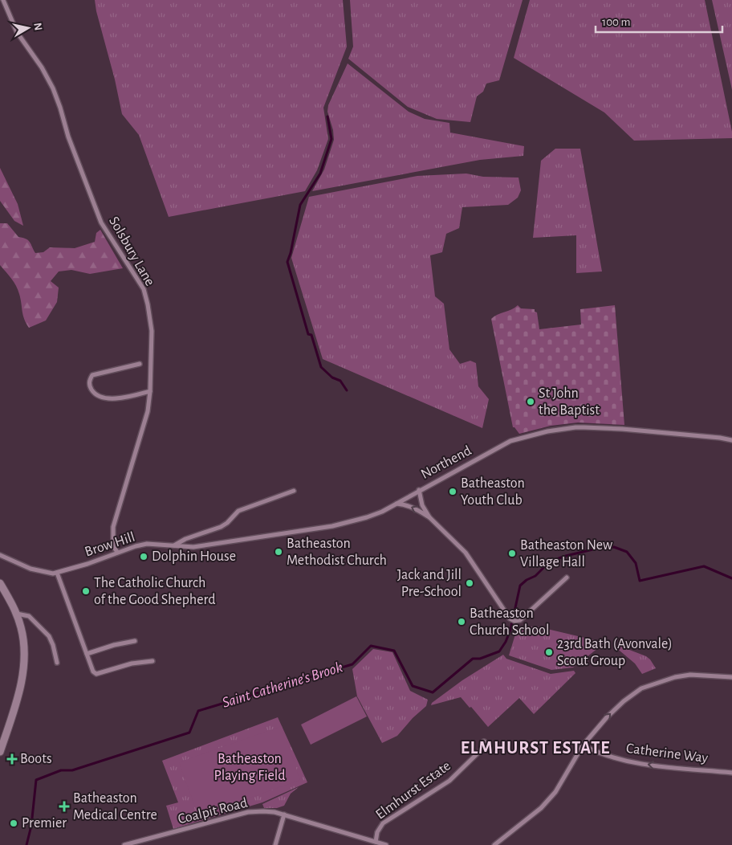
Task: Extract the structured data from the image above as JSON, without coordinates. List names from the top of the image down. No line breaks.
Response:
{"streets":{"street":["Solsbury Lane","Northend","Brow Hill","Catherine Way","Elmhurst Estate","Coalpit Road"]},"crossings":[["Solsbury Lane","Brow Hill"],["Northend","Brow Hill"],["Elmhurst Estate","Coalpit Road"]],"one_way":["Catherine Way"],"districts":["ELMHURST ESTATE"],"water":["Saint Catherine's Brook"],"parks":["Batheaston Playing Field"],"places":{"other":["St John the Baptist","Batheaston Youth Club","Batheaston Methodist Church","Batheaston New Village Hall","Dolphin House","Jack and Jill Pre-School","The Catholic Church of the Good Shepherd","Batheaston Church School","23rd Bath (Avonvale) Scout Group","Premier"],"health":["Boots","Batheaston Medical Centre"]},"scale_bar":"100 m","north":"right"}
